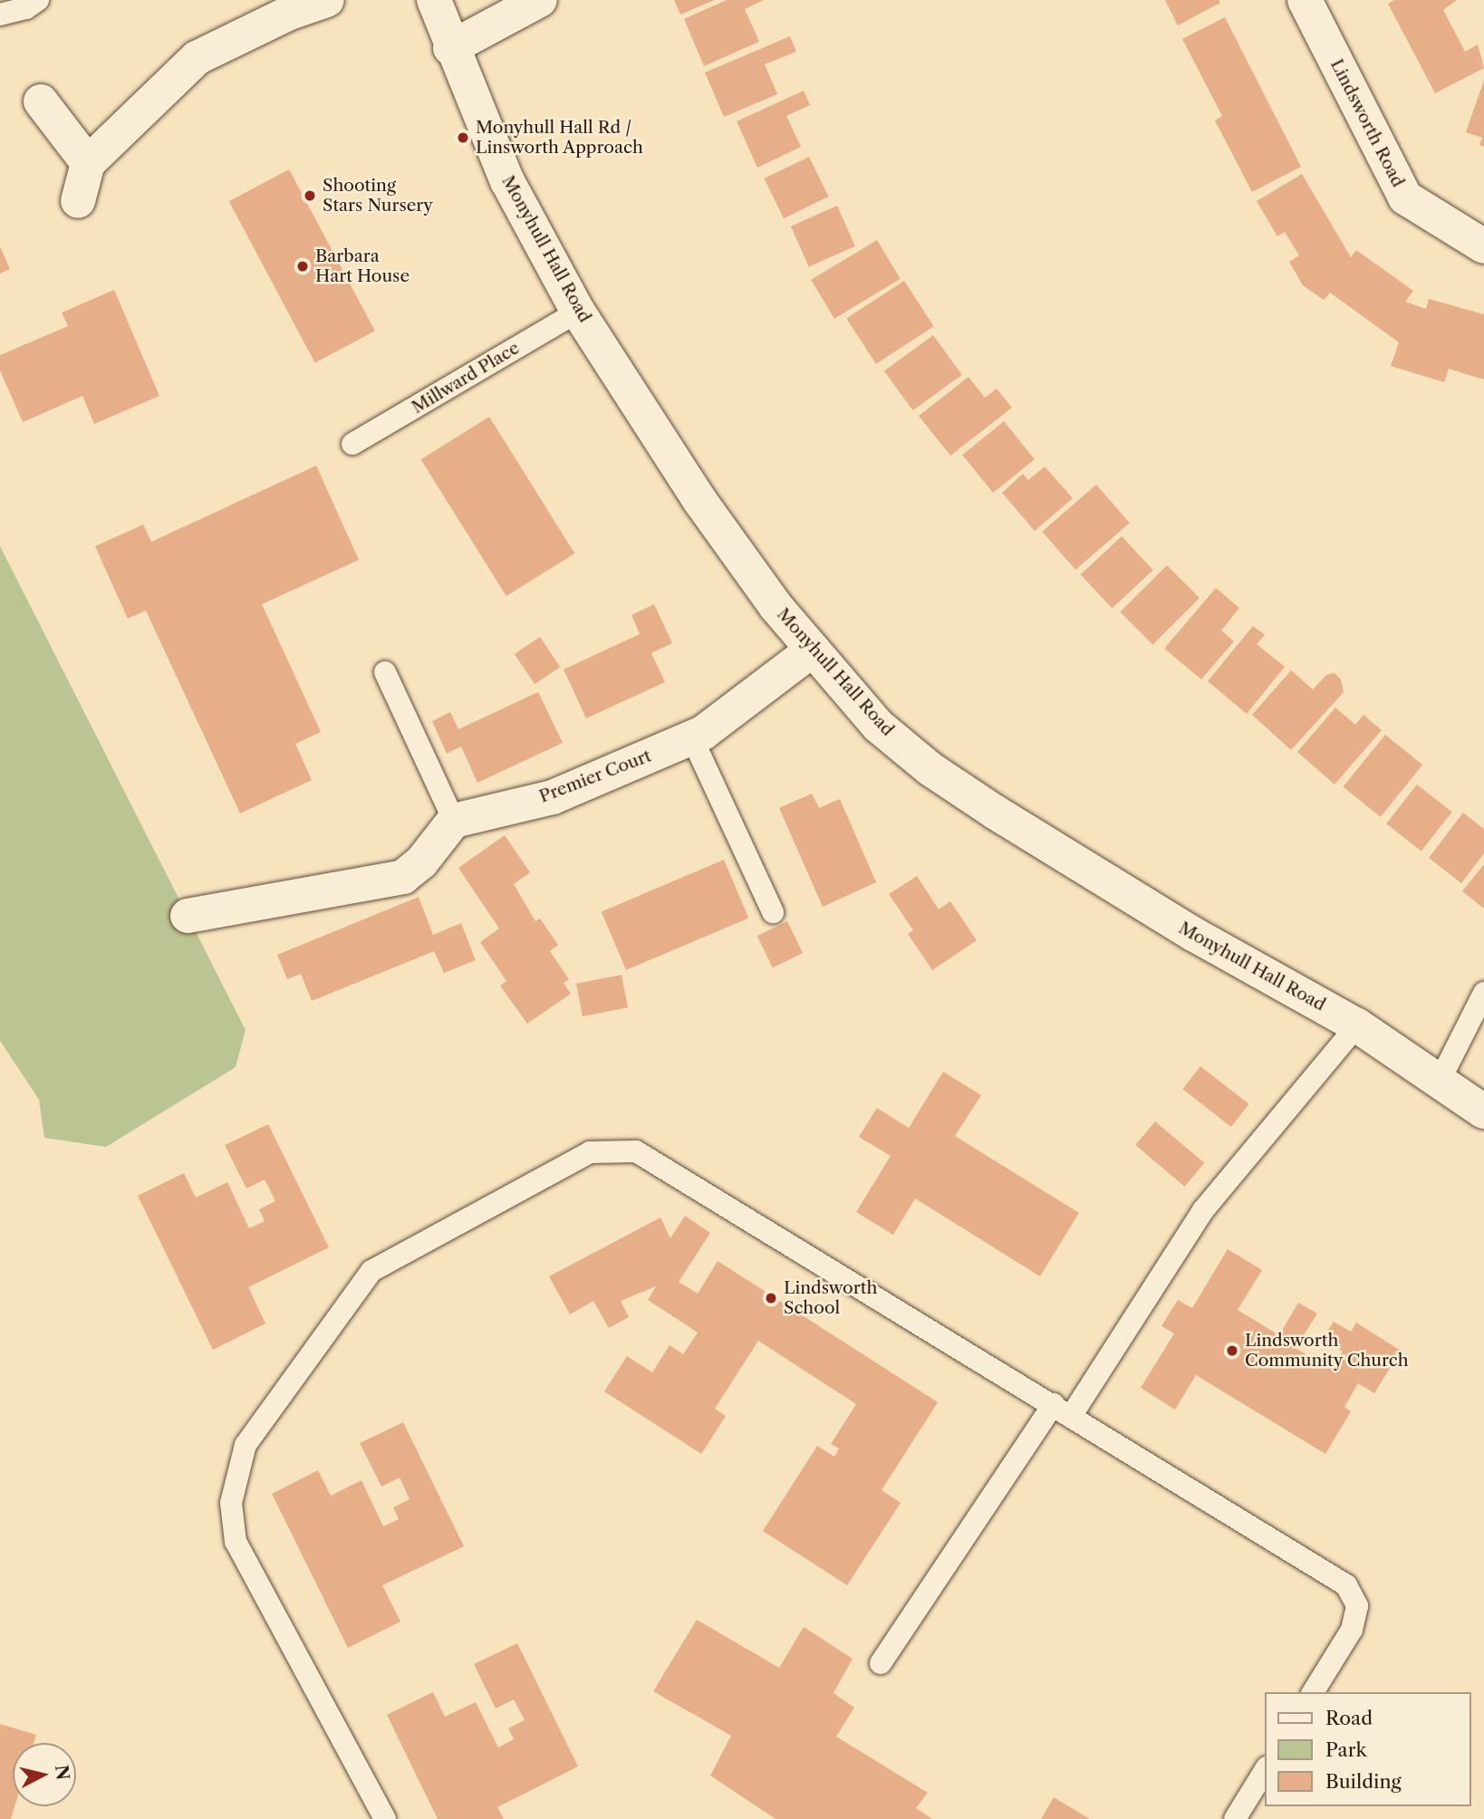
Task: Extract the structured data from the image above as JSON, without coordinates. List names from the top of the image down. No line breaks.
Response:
{"streets":{"street":["Lindsworth Road","Monyhull Hall Road","Premier Court"],"lane":["Millward Place"]},"crossings":[["Monyhull Hall Road","Millward Place"],["Monyhull Hall Road","Premier Court"]],"places":["Monyhull Hall Rd / Linsworth Approach","Shooting Stars Nursery","Barbara Hart House","Lindsworth School","Lindsworth Community Church"],"legend":["Road","Park","Building"],"north":"right"}
